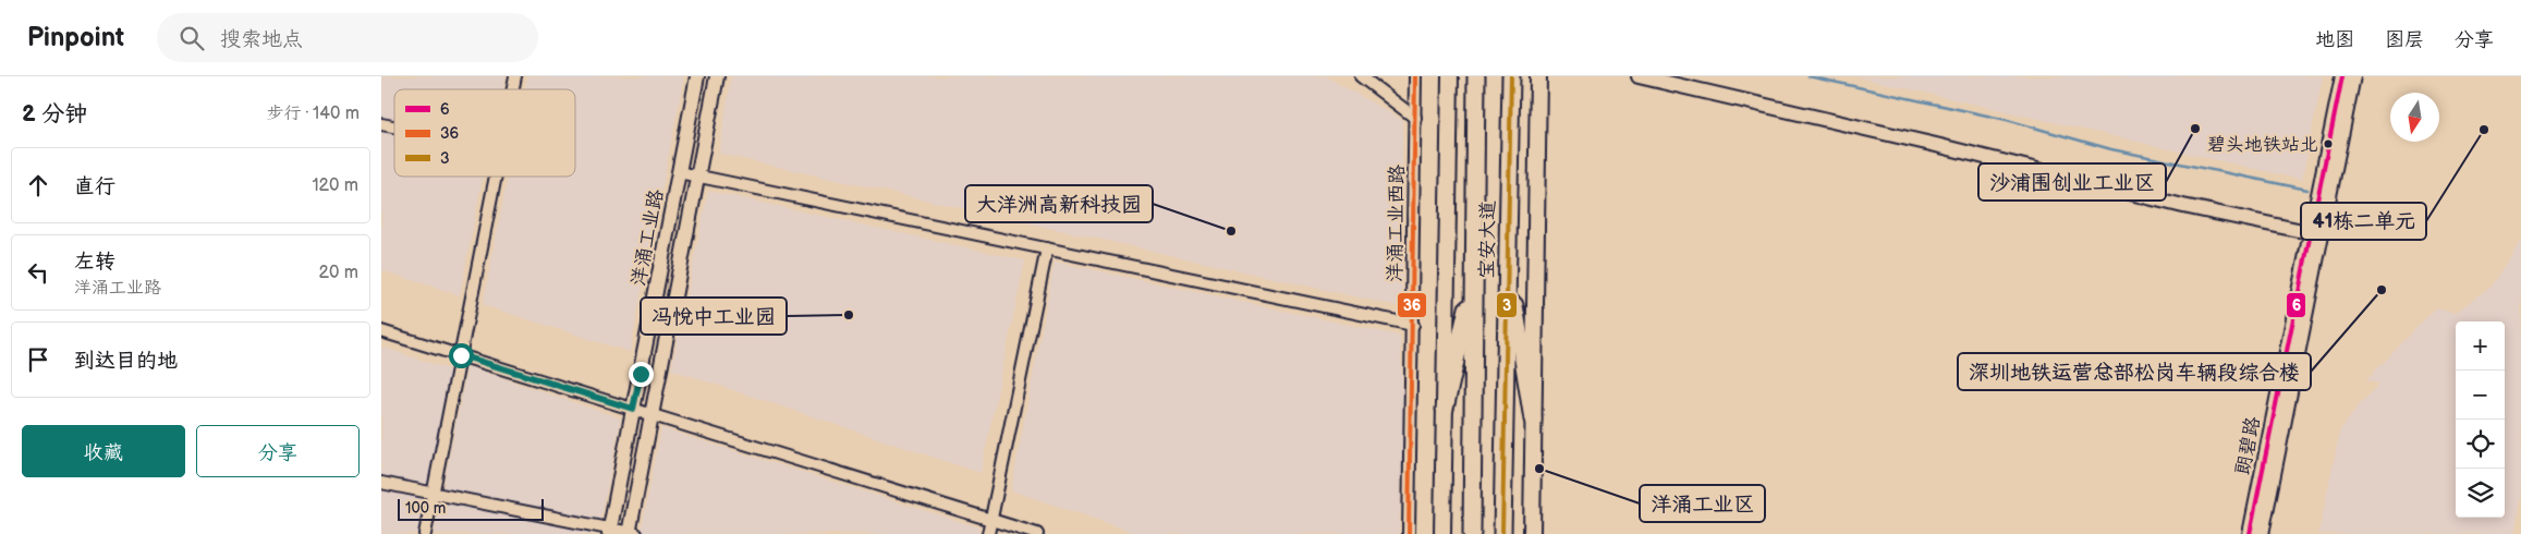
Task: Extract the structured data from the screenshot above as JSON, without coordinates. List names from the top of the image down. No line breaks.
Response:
{"streets":{"main road":["宝安大道"],"street":["洋涌工业西路","洋涌工业路","朗碧路"]},"places":["沙浦围创业工业区","41栋二单元","碧头地铁站北","大洋洲高新科技园","深圳地铁运营总部松岗车辆段综合楼","冯悦中工业园","洋涌工业区"],"lines":["transit line 6","transit line 36","transit line 3"],"legend":["6","36","3"],"scale_bar":"100 m","north":"bottom","page":{"header":"Pinpoint","search":"搜索地点","nav":["地图","图层","分享"],"heading":["2 分钟","步行 · 140 m"],"list":[["直行","120 m"],["左转","洋涌工业路","20 m"],"到达目的地"],"map_buttons":["+","−"],"buttons":["收藏","分享"],"scale":"100 m"}}
